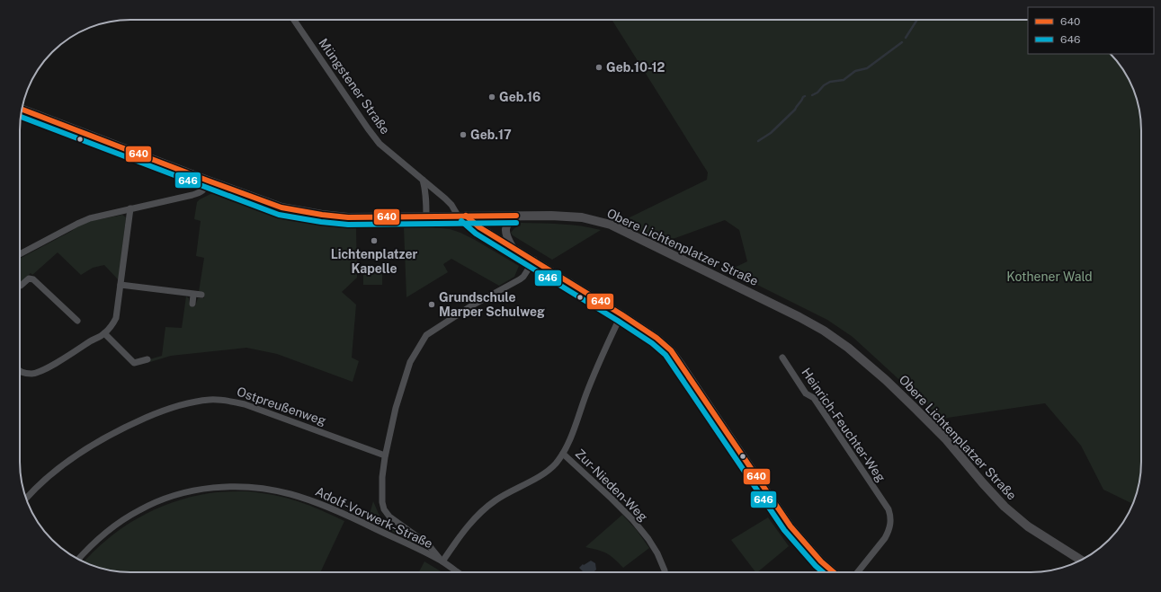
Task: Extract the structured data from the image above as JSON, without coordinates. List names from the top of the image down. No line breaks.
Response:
{"streets":{"main road":["Obere Lichtenplatzer Straße"],"street":["Müngstener Straße","Ostpreußenweg","Heinrich-Feuchter-Weg","Zur-Nieden-Weg","Adolf-Vorwerk-Straße"]},"crossings":[["Müngstener Straße","Obere Lichtenplatzer Straße"],["Zur-Nieden-Weg","Adolf-Vorwerk-Straße"]],"parks":["Kothener Wald"],"places":["Geb.10-12","Geb.16","Geb.17","Lichtenplatzer Kapelle","Grundschule Marper Schulweg"],"lines":["transit line 640","transit line 646"],"legend":["640","646"]}
